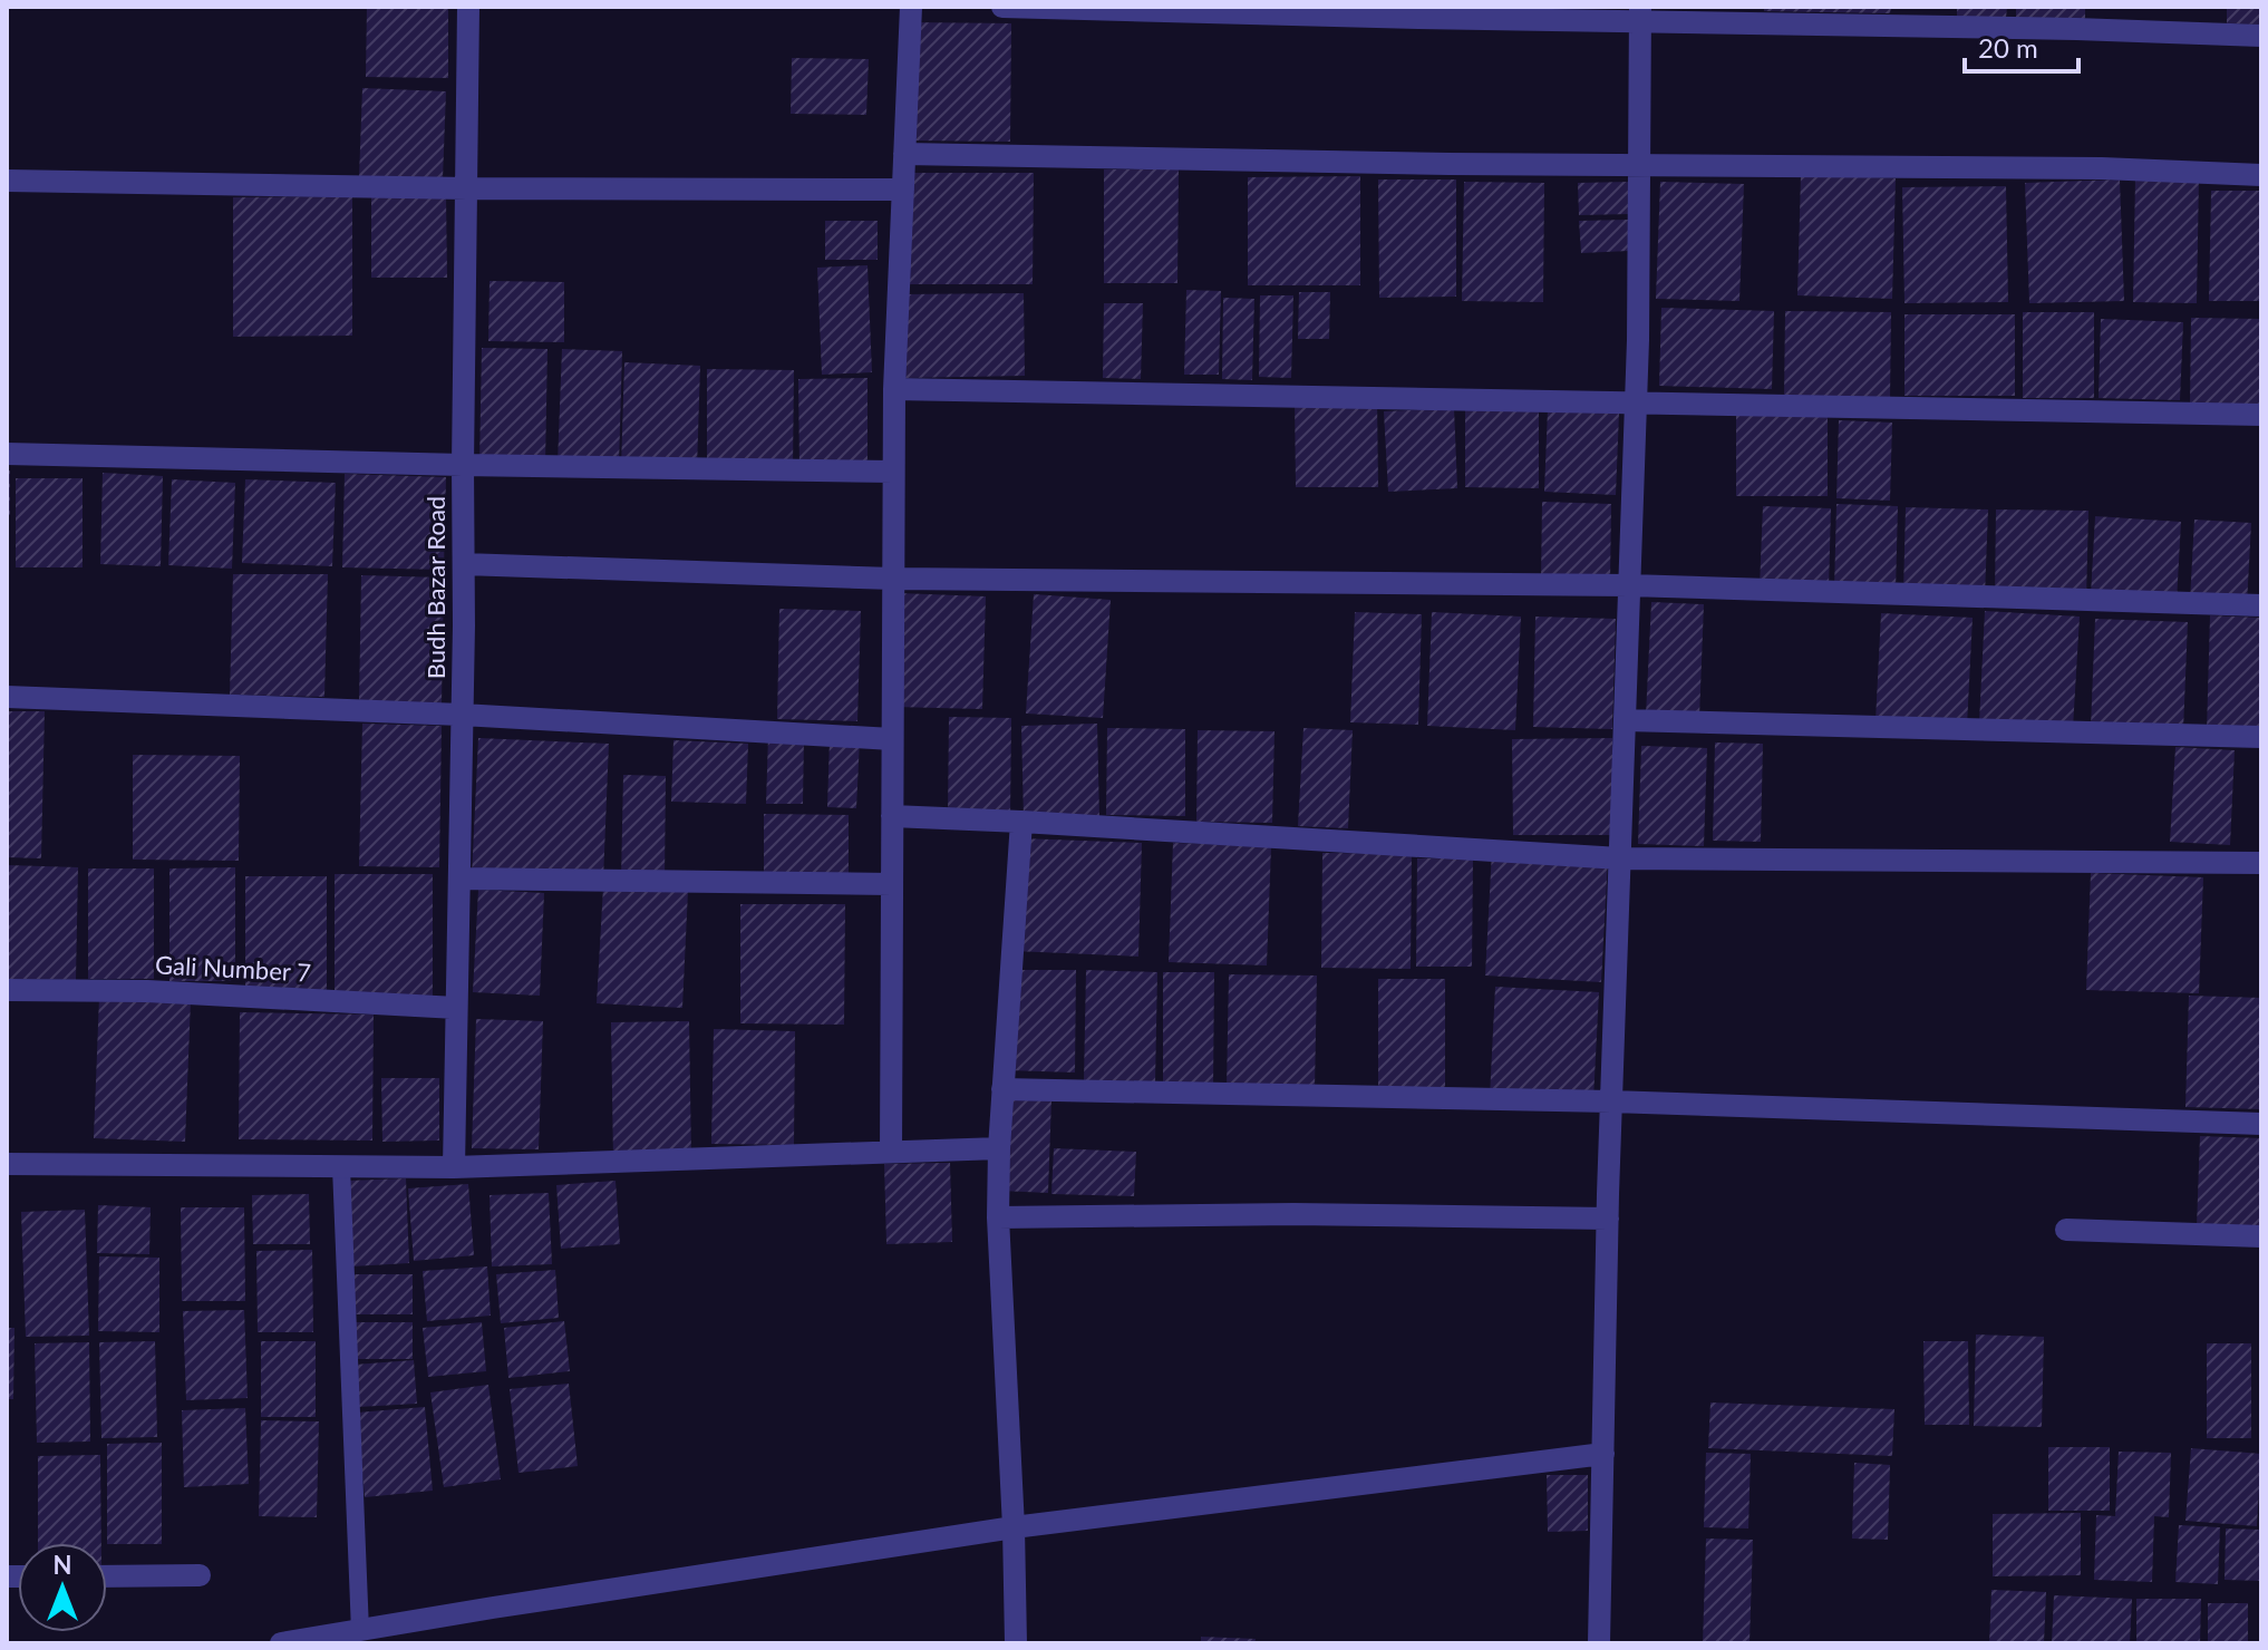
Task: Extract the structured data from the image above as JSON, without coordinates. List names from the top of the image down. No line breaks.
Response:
{"streets":{"street":["Budh Bazar Road","Gali Number 7"]},"crossings":[["Budh Bazar Road","Gali Number 7"]],"scale_bar":"20 m","north":"top"}
